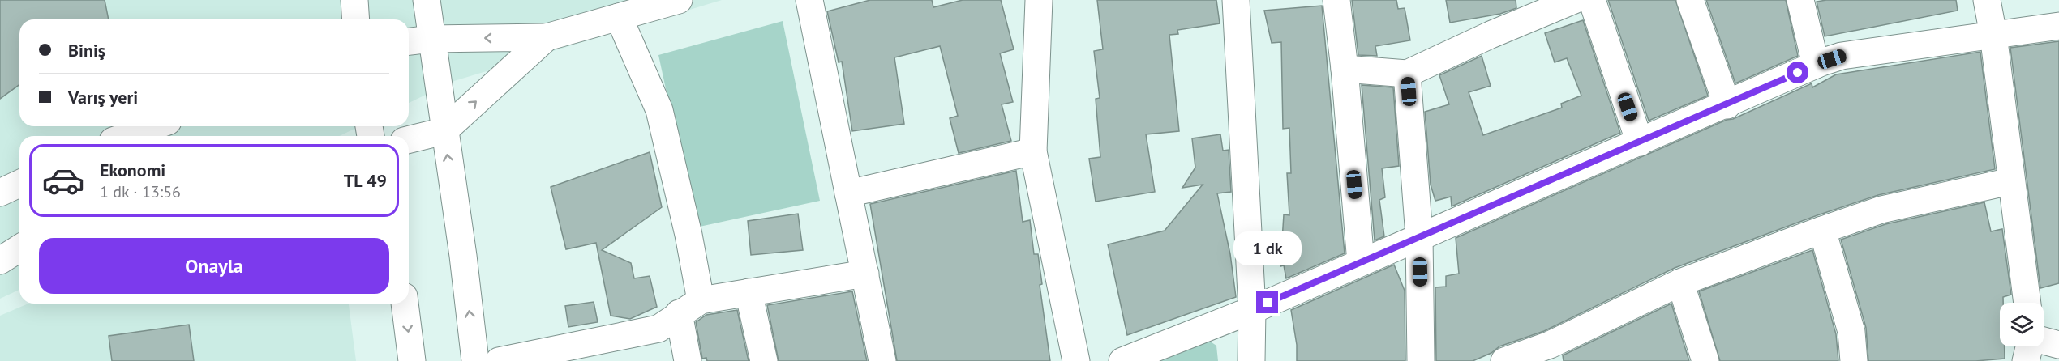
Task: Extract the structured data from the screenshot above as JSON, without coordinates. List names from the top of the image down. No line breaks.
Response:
{"page":{"banner":["Biniş","Varış yeri"],"list":[{"name":"Ekonomi","note":"1 dk · 13:56","value":"TL 49"}],"buttons":"Onayla","bubble":"1 dk"}}
